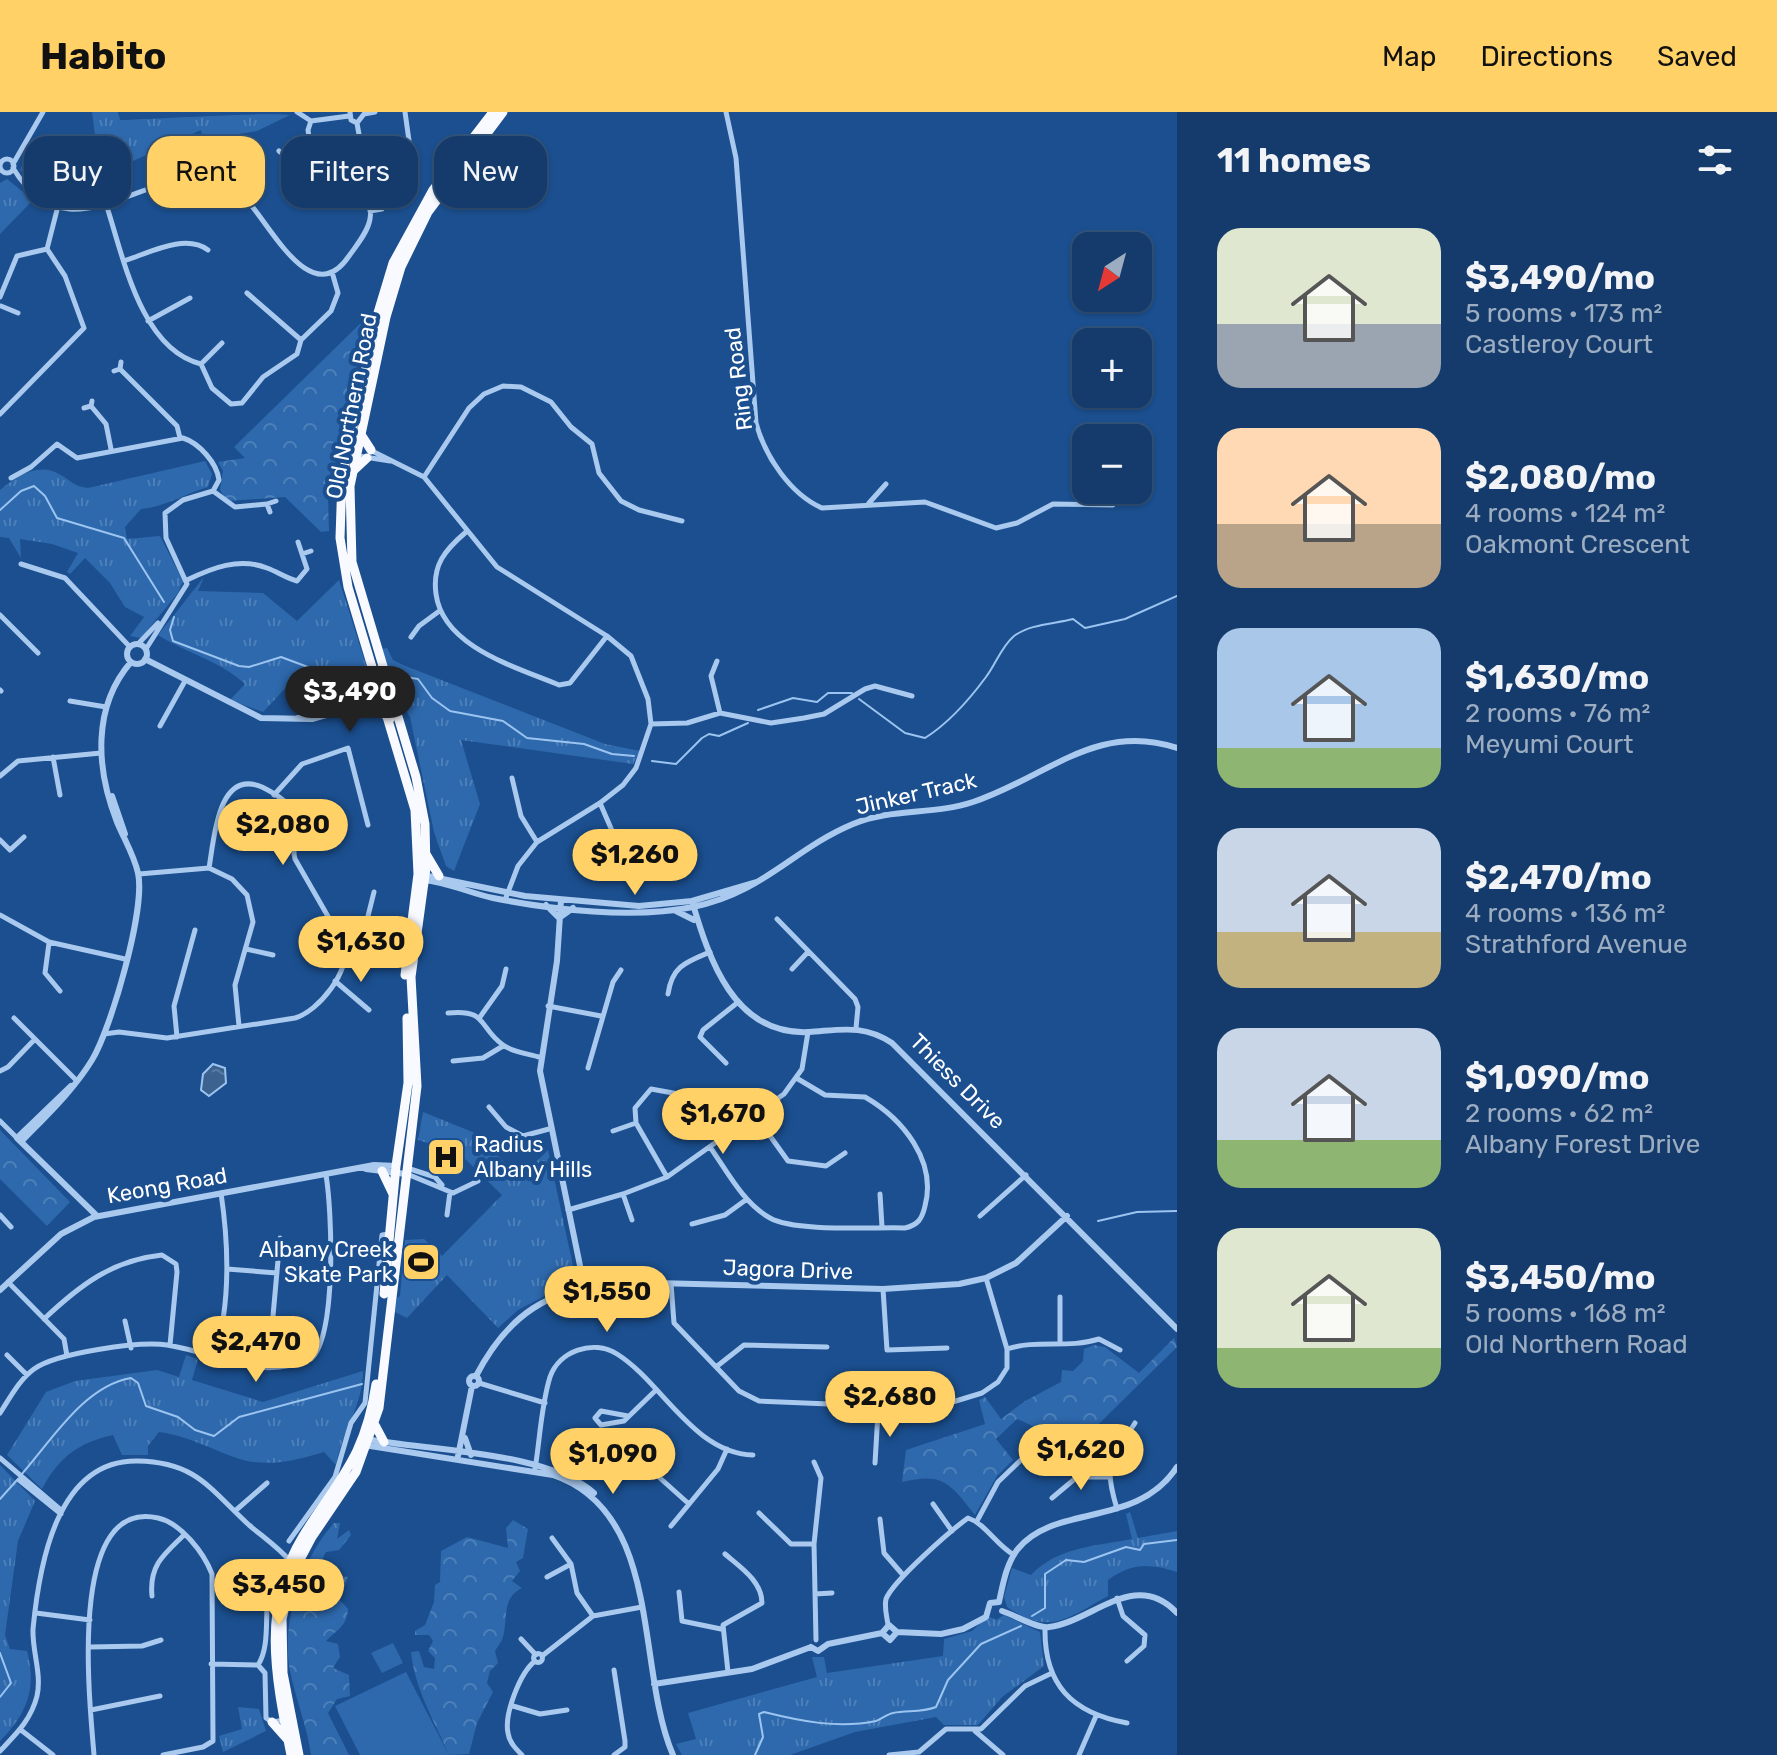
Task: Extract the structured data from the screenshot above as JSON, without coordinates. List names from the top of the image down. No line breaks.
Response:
{"streets":{"highway":["Old Northern Road"],"street":["Ring Road","Jinker Track","Thiess Drive","Keong Road","Jagora Drive"]},"crossings":[["Old Northern Road","Jinker Track"],["Old Northern Road","Keong Road"],["Jinker Track","Thiess Drive"],["Thiess Drive","Jagora Drive"]],"places":{"hospital":["Radius Albany Hills"],"sports":["Albany Creek Skate Park"]},"north":"bottom left","page":{"header":"Habito","nav":["Map","Directions","Saved"],"heading":"11 homes","chip":["Buy","Rent","Filters","New"],"list":[{"name":"$3,490/mo","note":"5 rooms · 173 m² · Castleroy Court"},{"name":"$2,080/mo","note":"4 rooms · 124 m² · Oakmont Crescent"},{"name":"$1,630/mo","note":"2 rooms · 76 m² · Meyumi Court"},{"name":"$2,470/mo","note":"4 rooms · 136 m² · Strathford Avenue"},{"name":"$1,090/mo","note":"2 rooms · 62 m² · Albany Forest Drive"},{"name":"$3,450/mo","note":"5 rooms · 168 m² · Old Northern Road"}],"map_buttons":["+","−"],"price":["$3,490","$2,080","$1,260","$1,630","$1,670","$1,550","$2,470","$2,680","$1,620","$1,090","$3,450"]}}
